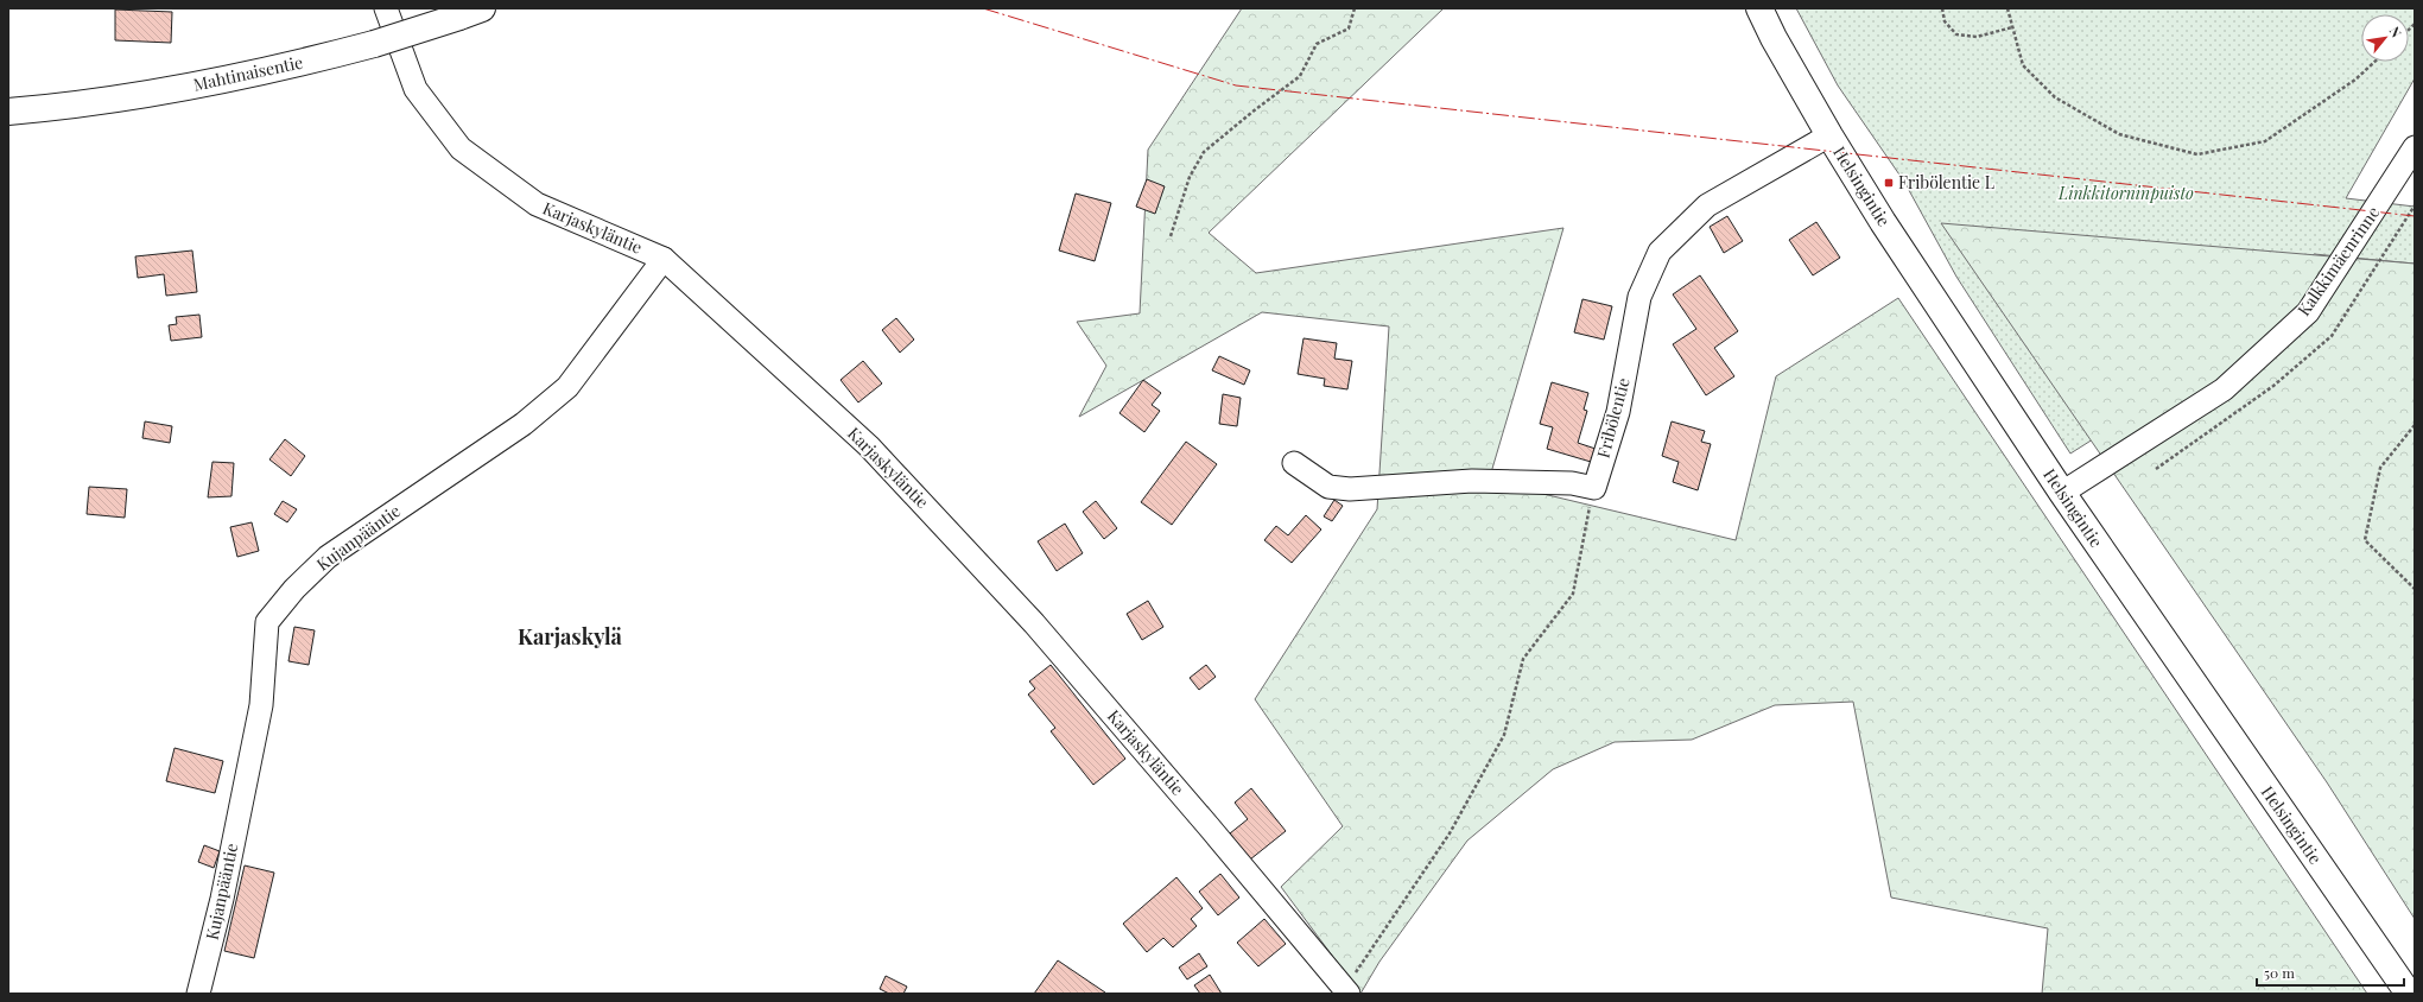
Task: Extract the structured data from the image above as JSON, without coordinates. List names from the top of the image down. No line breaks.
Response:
{"streets":{"main road":["Mahtinaisentie","Helsingintie"],"street":["Karjaskyläntie","Kalkkimäenrinne","Fribölentie","Kujanpääntie"]},"crossings":[["Helsingintie","Kalkkimäenrinne"],["Helsingintie","Fribölentie"],["Karjaskyläntie","Kujanpääntie"]],"districts":["Karjaskylä"],"parks":["Linkkitorninpuisto"],"places":{"transit":["Fribölentie L"]},"scale_bar":"50 m","north":"top right"}
